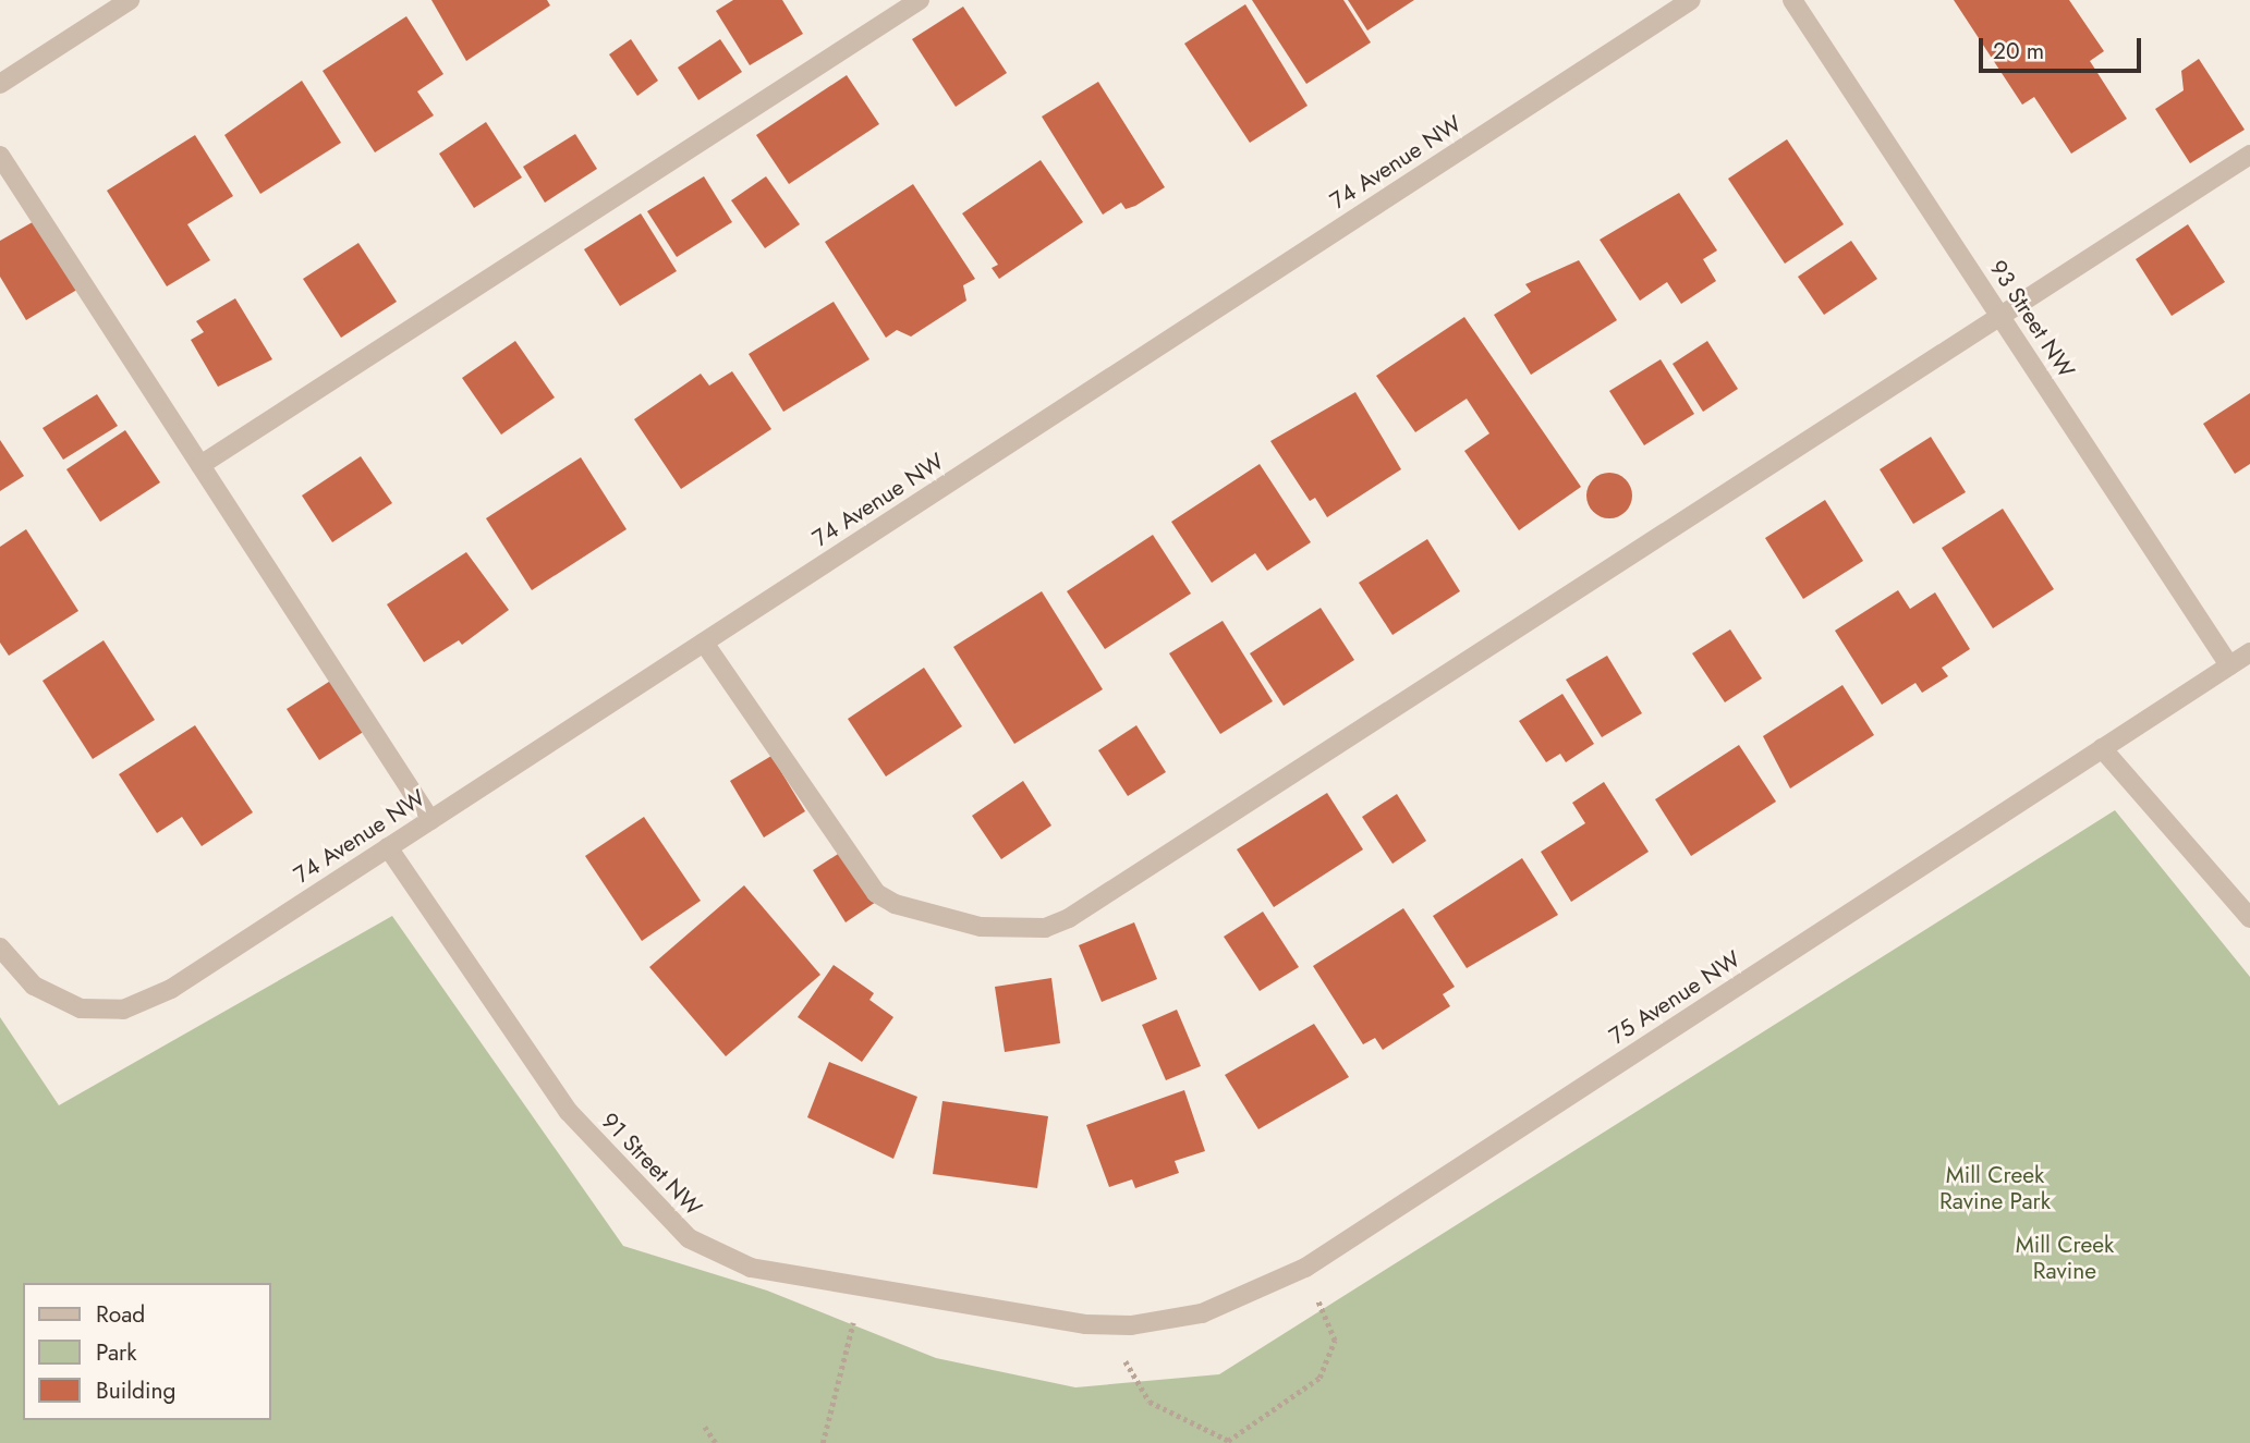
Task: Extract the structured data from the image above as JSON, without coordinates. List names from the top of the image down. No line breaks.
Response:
{"streets":{"street":["74 Avenue NW","93 Street NW","75 Avenue NW","91 Street NW"]},"crossings":[["74 Avenue NW","91 Street NW"],["93 Street NW","75 Avenue NW"],["75 Avenue NW","91 Street NW"]],"parks":["Mill Creek Ravine Park","Mill Creek Ravine"],"legend":["Road","Park","Building"],"scale_bar":"20 m"}
